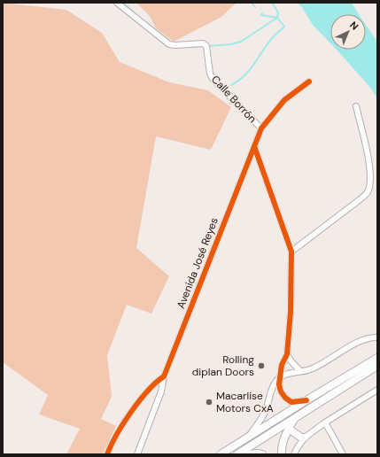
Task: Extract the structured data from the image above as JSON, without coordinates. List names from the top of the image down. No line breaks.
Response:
{"streets":{"street":["Calle Borrón","Avenida José Reyes"]},"crossings":[["Calle Borrón","Avenida José Reyes"]],"places":["Rolling diplan Doors","Macarlise Motors CxA"],"north":"top right"}
